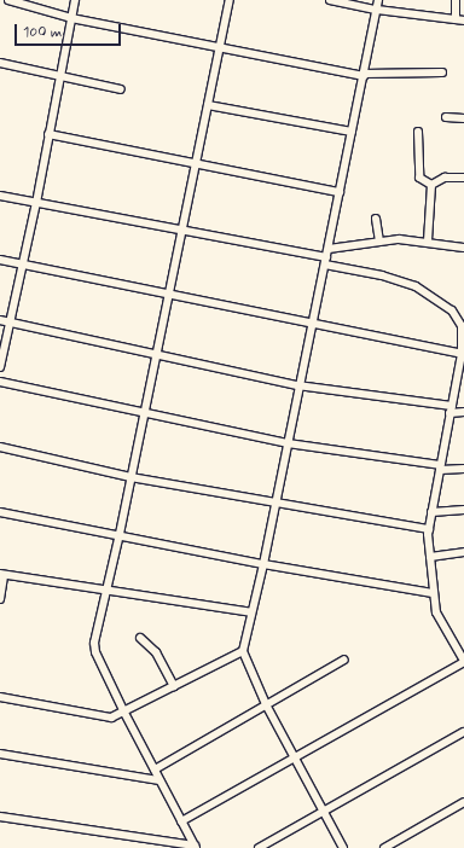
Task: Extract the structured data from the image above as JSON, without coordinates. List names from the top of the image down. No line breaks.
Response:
{"scale_bar":"100 m"}
